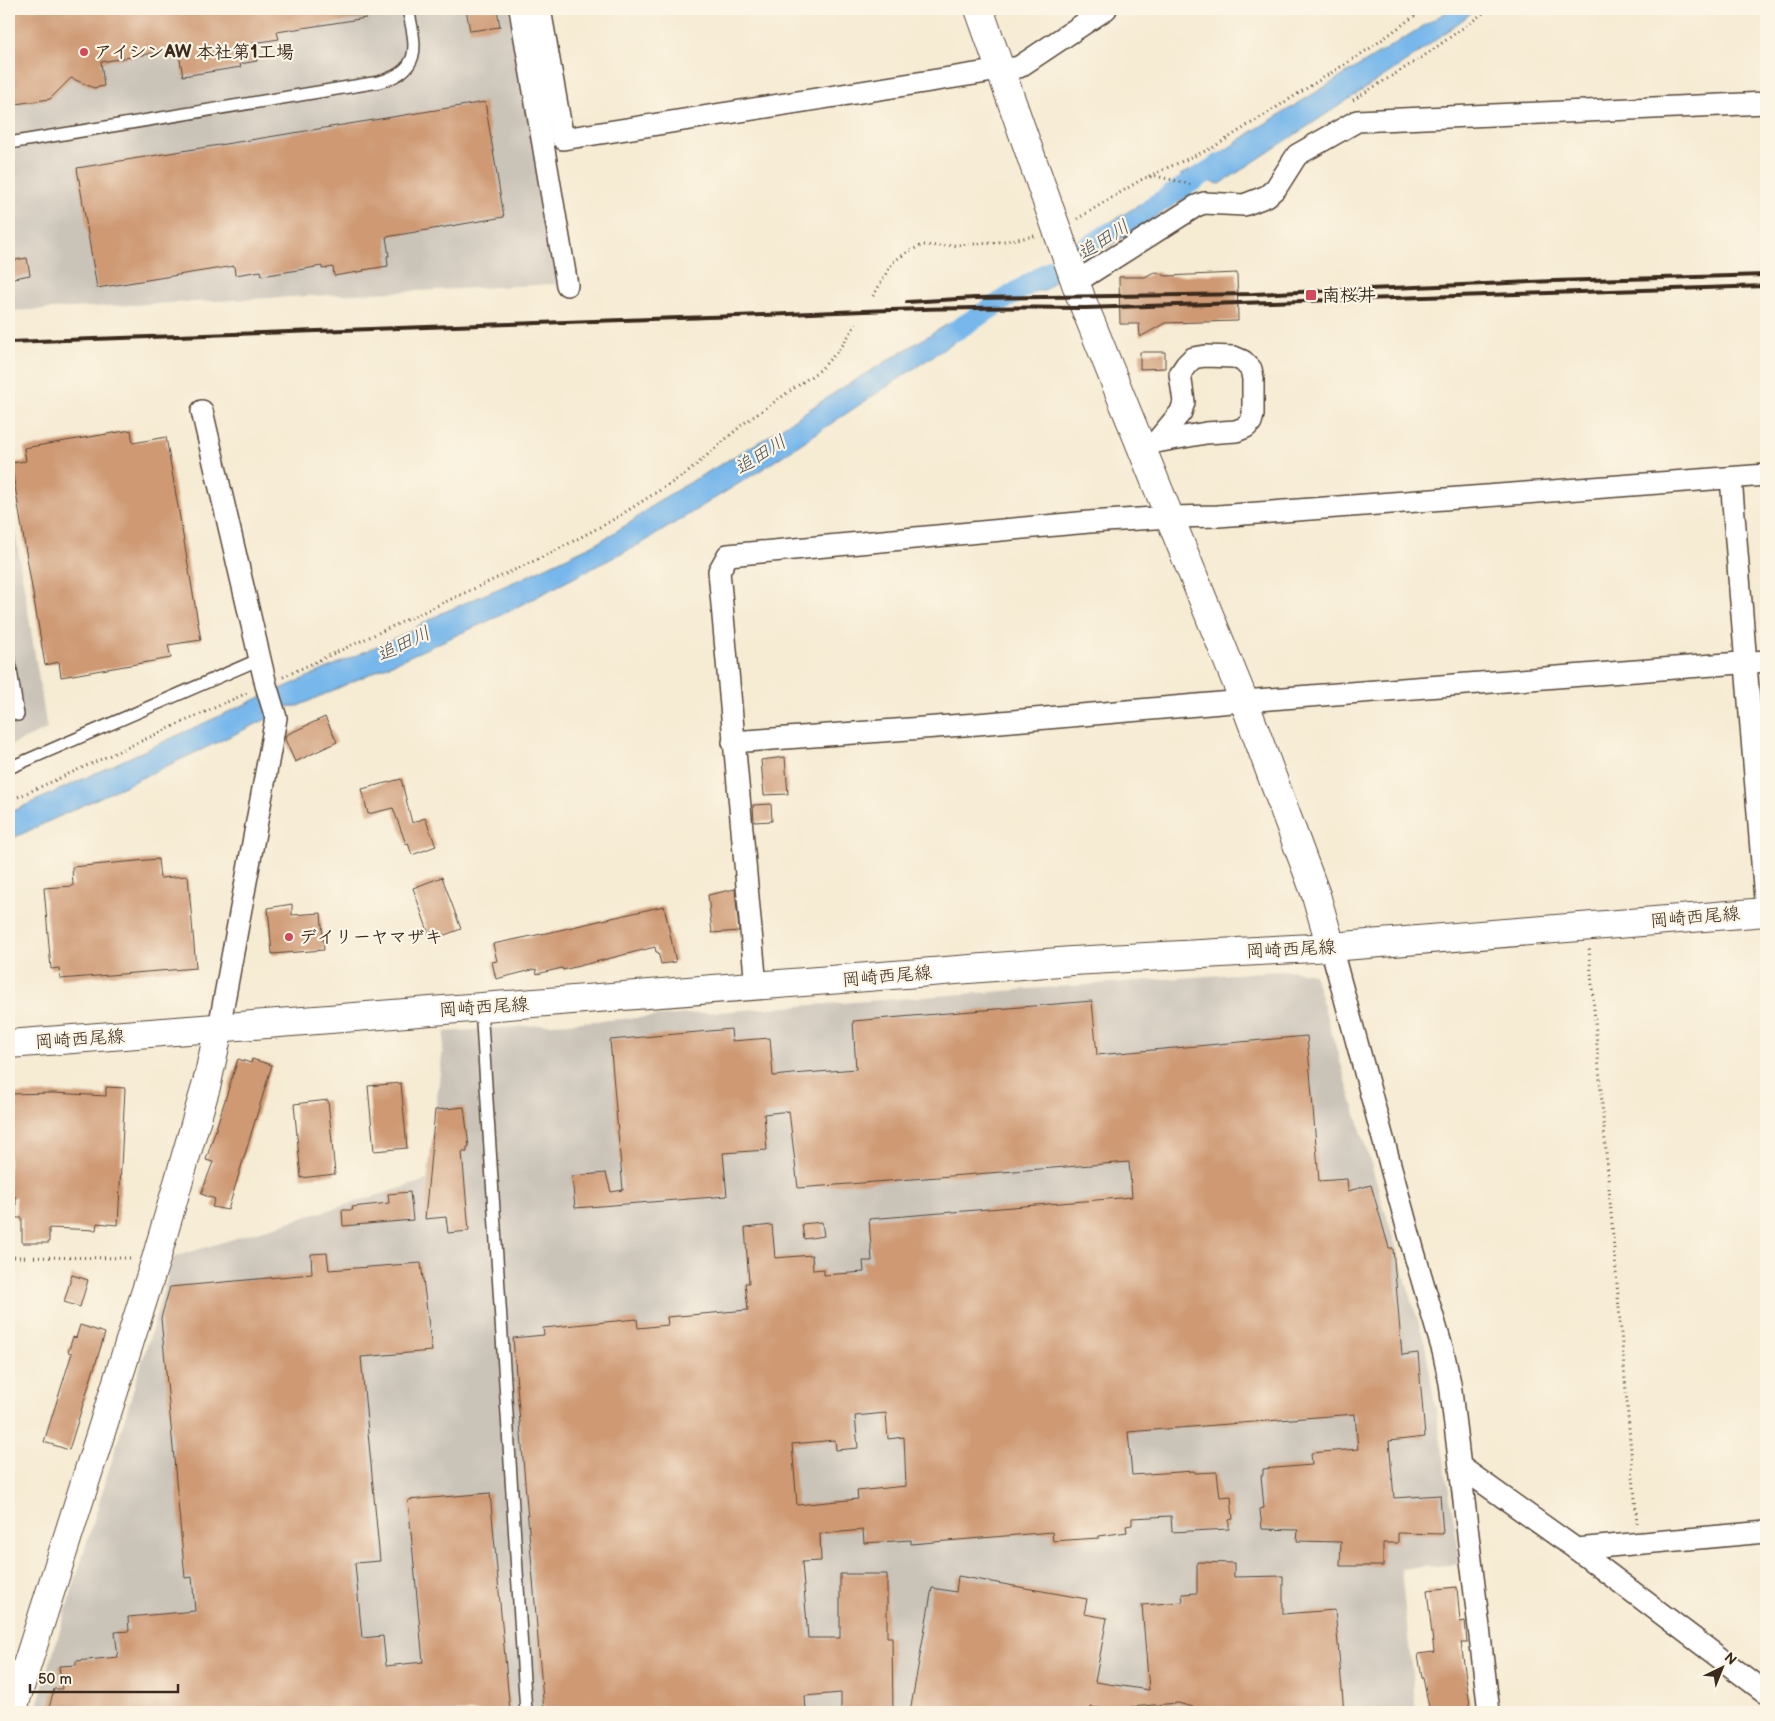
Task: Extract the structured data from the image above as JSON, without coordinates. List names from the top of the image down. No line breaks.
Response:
{"streets":{"main road":["岡崎西尾線"]},"water":["追田川"],"places":{"other":["アイシンAW 本社第1工場","デイリーヤマザキ"],"transit":["南桜井"]},"scale_bar":"50 m","north":"top right"}
